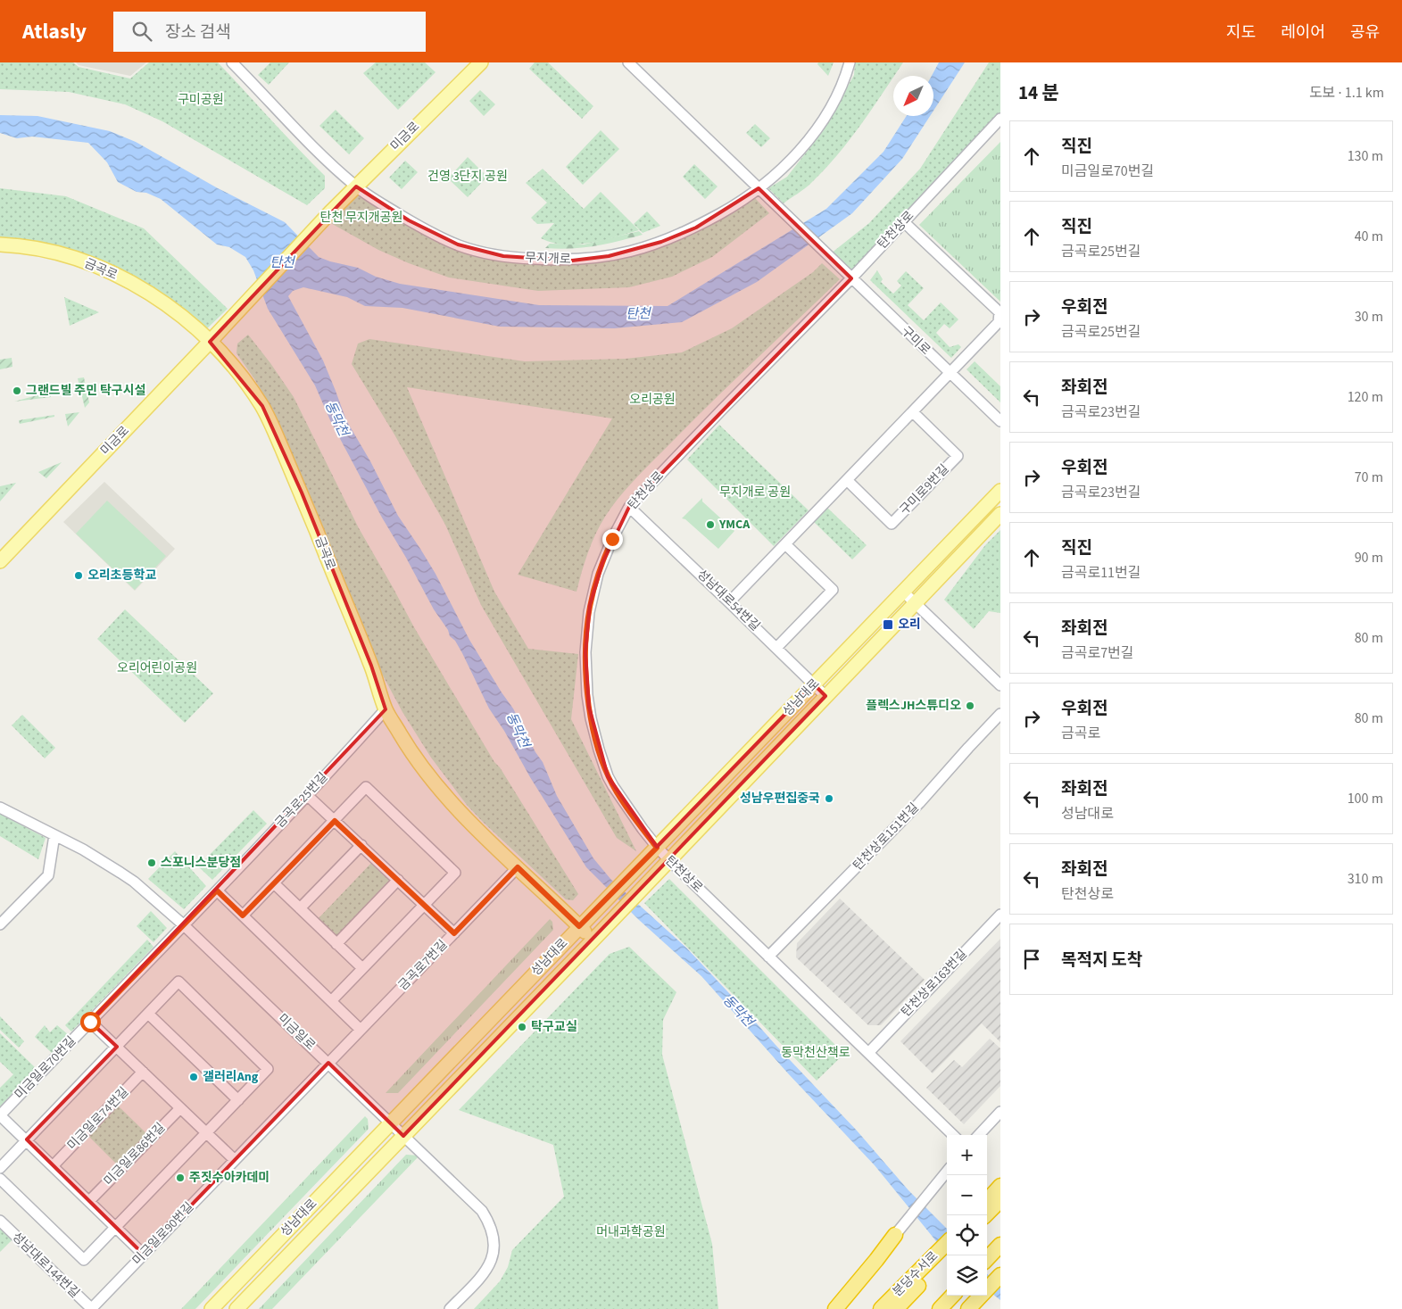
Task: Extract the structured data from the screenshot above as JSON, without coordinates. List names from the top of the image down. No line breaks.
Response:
{"streets":{"highway":["분당수서로"],"main road":["미금로","금곡로","성남대로"],"street":["탄천상로","무지개로","구미로","구미로9번길","성남대로54번길","금곡로25번길","탄천상로151번길","금곡로7번길","탄천상로163번길","미금일로","미금일로70번길","미금일로74번길","미금일로86번길","미금일로90번길","성남대로144번길"]},"crossings":[["미금로","무지개로"],["미금로","금곡로"],["탄천상로","구미로"],["탄천상로","성남대로54번길"],["탄천상로","성남대로"],["탄천상로","탄천상로151번길"],["탄천상로","탄천상로163번길"],["무지개로","구미로"],["금곡로","성남대로"],["금곡로","금곡로25번길"],["금곡로","금곡로7번길"],["성남대로54번길","성남대로"],["성남대로","미금일로"],["금곡로25번길","미금일로"],["금곡로25번길","미금일로70번길"],["금곡로7번길","미금일로"],["금곡로7번길","미금일로90번길"],["미금일로","미금일로70번길"],["미금일로","미금일로90번길"],["미금일로90번길","성남대로144번길"]],"water":["탄천","동막천"],"parks":["구미공원","건영 3단지 공원","탄천 무지개공원","오리공원","무지개로 공원","오리어린이공원","동막천산책로","머내과학공원"],"places":{"other":["그랜드빌 주민 탁구시설","YMCA","오리초등학교","플렉스JH스튜디오","성남우편집중국","스포니스분당점","탁구교실","갤러리Ang","주짓수아카데미"],"transit":["오리"]},"north":"bottom left","page":{"header":"Atlasly","search":"장소 검색","nav":["지도","레이어","공유"],"heading":["14 분","도보 · 1.1 km"],"list":[["직진","미금일로70번길","130 m"],["직진","금곡로25번길","40 m"],["우회전","금곡로25번길","30 m"],["좌회전","금곡로23번길","120 m"],["우회전","금곡로23번길","70 m"],["직진","금곡로11번길","90 m"],["좌회전","금곡로7번길","80 m"],["우회전","금곡로","80 m"],["좌회전","성남대로","100 m"],["좌회전","탄천상로","310 m"],"목적지 도착"],"map_buttons":["+","−"]}}
